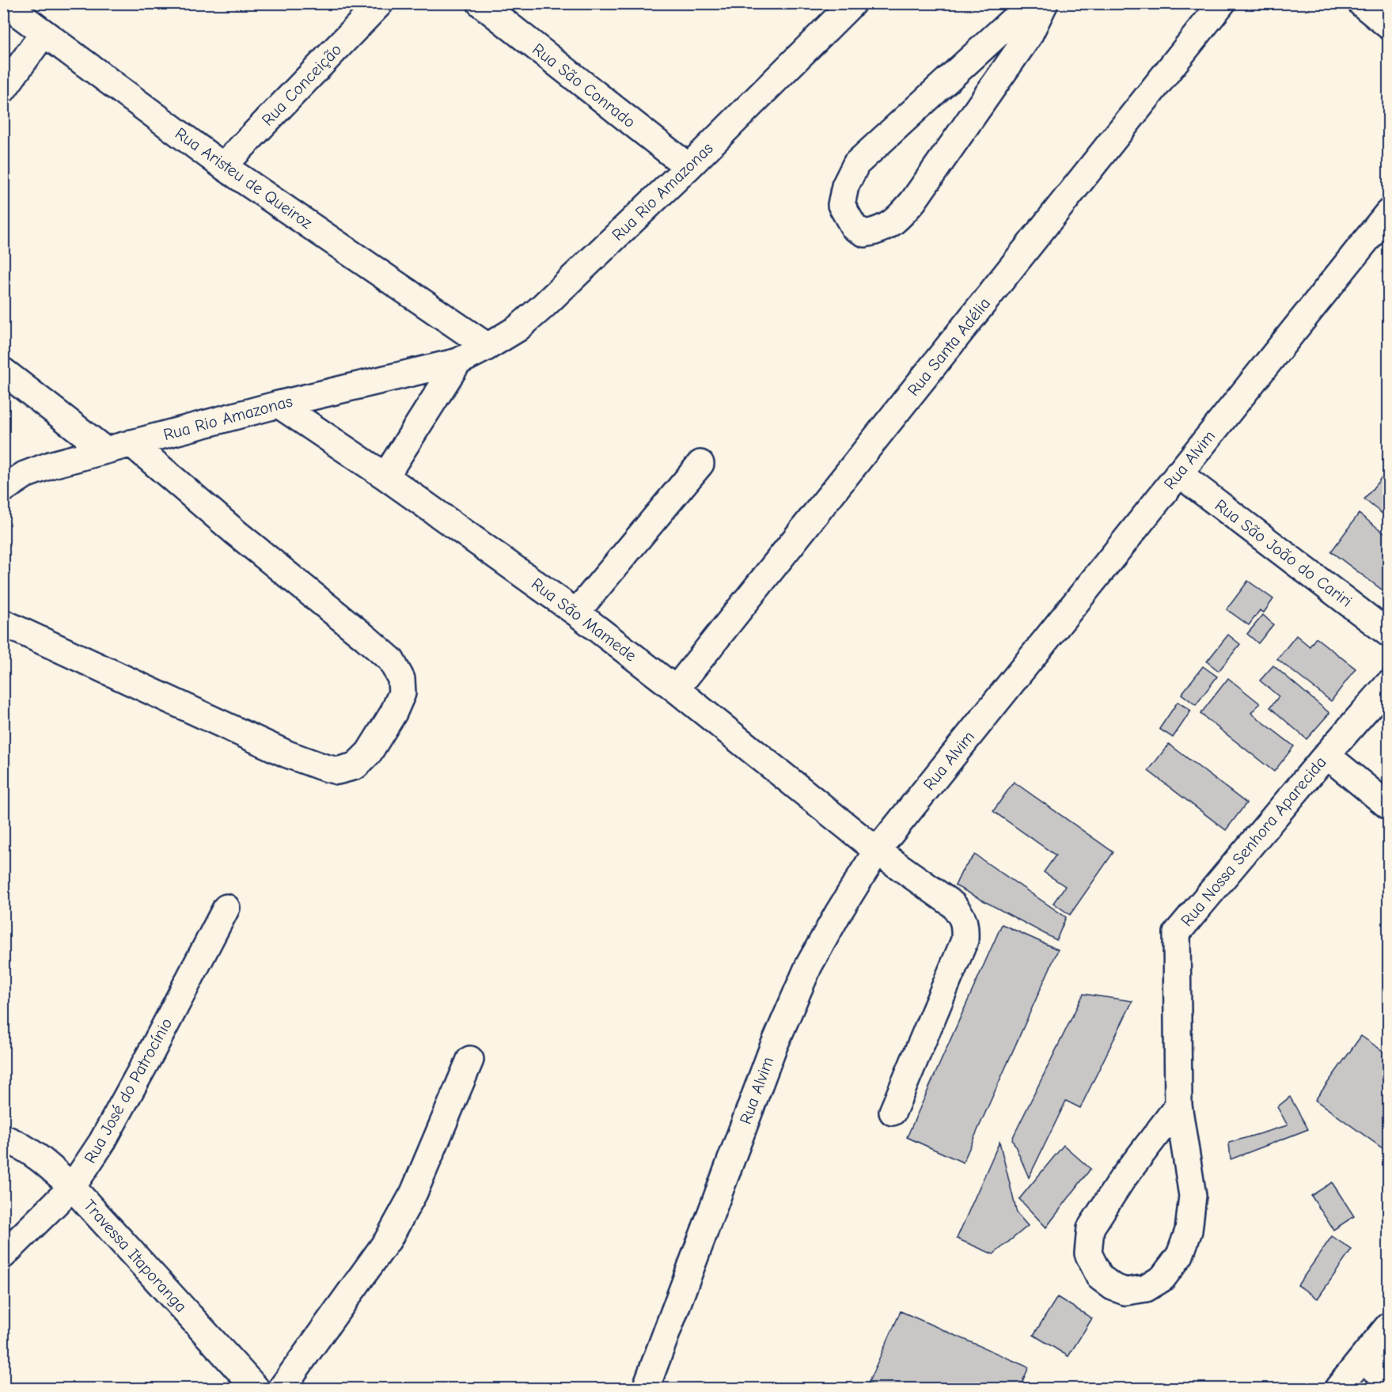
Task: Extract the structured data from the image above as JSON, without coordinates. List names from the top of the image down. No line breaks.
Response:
{"streets":{"street":["Rua Conceição","Rua São Conrado","Rua Aristeu de Queiroz","Rua Rio Amazonas","Rua Santa Adélia","Rua Alvim","Rua São João do Cariri","Rua São Mamede","Rua Nossa Senhora Aparecida","Rua José do Patrocínio","Travessa Itaporanga"]},"crossings":[["Rua Conceição","Rua Aristeu de Queiroz"],["Rua São Conrado","Rua Rio Amazonas"],["Rua Aristeu de Queiroz","Rua Rio Amazonas"],["Rua Rio Amazonas","Rua São Mamede"],["Rua Santa Adélia","Rua São Mamede"],["Rua Alvim","Rua São João do Cariri"],["Rua Alvim","Rua São Mamede"],["Rua José do Patrocínio","Travessa Itaporanga"]]}
